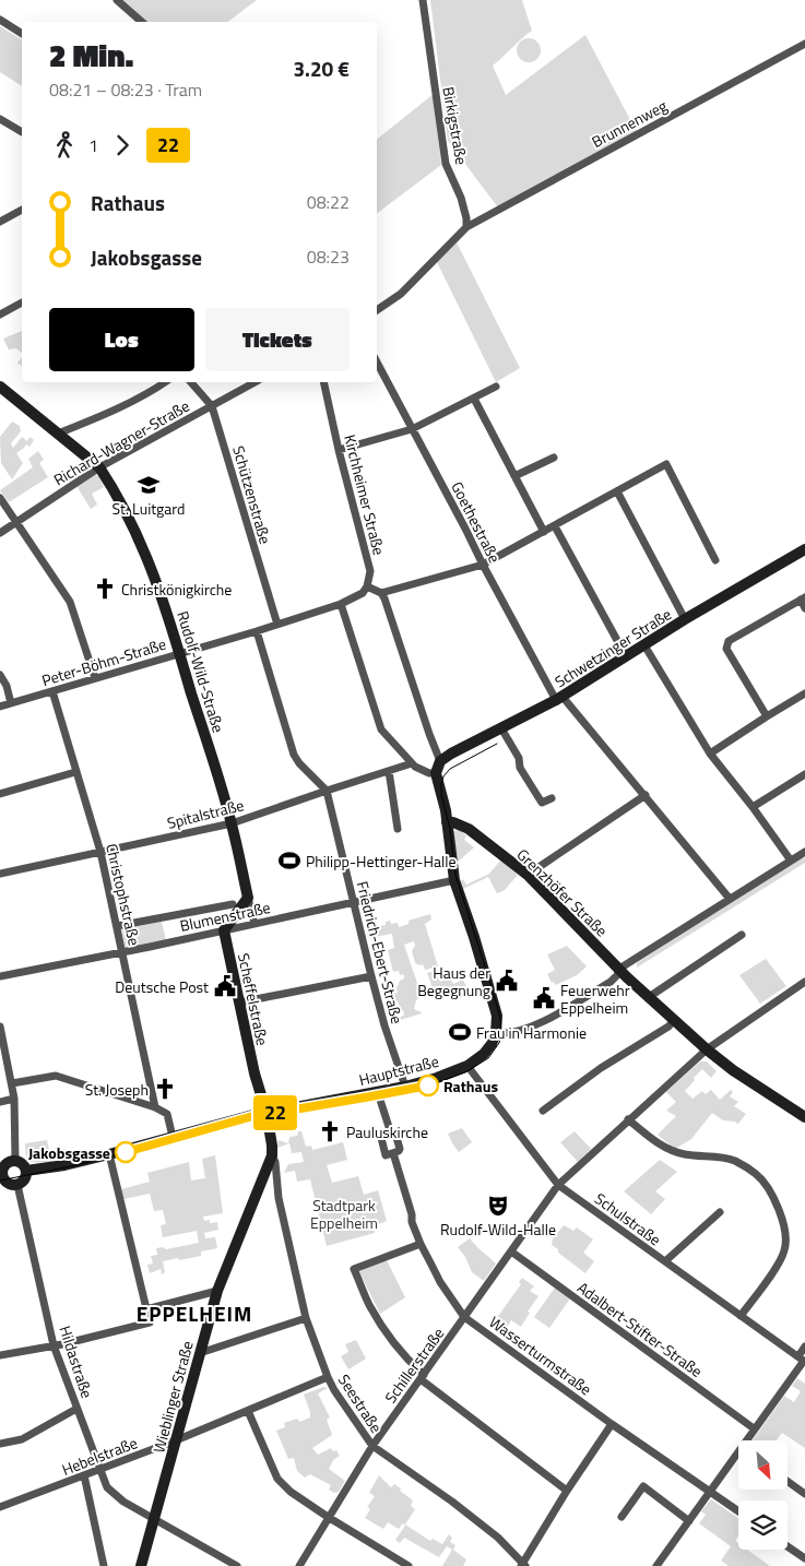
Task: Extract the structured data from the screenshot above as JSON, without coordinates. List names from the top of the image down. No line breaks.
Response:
{"streets":{"street":["Brunnenweg","Birkigstraße","Richard-Wagner-Straße","Schützenstraße","Kirchheimer Straße","Goethestraße","Schwetzinger Straße","Peter-Böhm-Straße","Rudolf-Wild-Straße","Spitalstraße","Grenzhöfer Straße","Christophstraße","Blumenstraße","Friedrich-Ebert-Straße","Scheffelstraße","Hauptstraße","Schulstraße","Adalbert-Stifter-Straße","Wasserturmstraße","Hildastraße","Schillerstraße","Wieblinger Straße","Seestraße","Hebelstraße"]},"crossings":[["Brunnenweg","Birkigstraße"],["Richard-Wagner-Straße","Schützenstraße"],["Richard-Wagner-Straße","Rudolf-Wild-Straße"],["Schützenstraße","Peter-Böhm-Straße"],["Kirchheimer Straße","Peter-Böhm-Straße"],["Goethestraße","Schwetzinger Straße"],["Peter-Böhm-Straße","Rudolf-Wild-Straße"],["Peter-Böhm-Straße","Christophstraße"],["Rudolf-Wild-Straße","Spitalstraße"],["Rudolf-Wild-Straße","Blumenstraße"],["Spitalstraße","Christophstraße"],["Spitalstraße","Friedrich-Ebert-Straße"],["Grenzhöfer Straße","Schillerstraße"],["Christophstraße","Blumenstraße"],["Christophstraße","Hauptstraße"],["Blumenstraße","Friedrich-Ebert-Straße"],["Blumenstraße","Scheffelstraße"],["Friedrich-Ebert-Straße","Hauptstraße"],["Scheffelstraße","Hauptstraße"],["Scheffelstraße","Wieblinger Straße"],["Hauptstraße","Schulstraße"],["Hauptstraße","Hildastraße"],["Hauptstraße","Wieblinger Straße"],["Schulstraße","Schillerstraße"],["Adalbert-Stifter-Straße","Schillerstraße"],["Wasserturmstraße","Schillerstraße"],["Hildastraße","Wieblinger Straße"],["Hildastraße","Hebelstraße"],["Schillerstraße","Seestraße"],["Wieblinger Straße","Seestraße"],["Wieblinger Straße","Hebelstraße"],["Seestraße","Hebelstraße"]],"districts":["EPPELHEIM"],"parks":["Stadtpark Eppelheim"],"places":{"school or university":["St. Luitgard"],"church":["Christkönigkirche","St. Joseph","Pauluskirche"],"sports":["Philipp-Hettinger-Halle","Frau in Harmonie"],"public building":["Haus der Begegnung","Deutsche Post","Feuerwehr Eppelheim"],"other":["Rathaus","Jakobsgasse"],"theatre":["Rudolf-Wild-Halle"]},"lines":["tram line 22"],"north":"bottom right","page":{"on_map":"22","heading":["2 Min.","08:21 – 08:23 · Tram","3.20 €"],"legs":["1","22"],"list":[{"name":"Rathaus","value":"08:22"},{"name":"Jakobsgasse","value":"08:23"}],"buttons":["Los","Tickets"]}}
